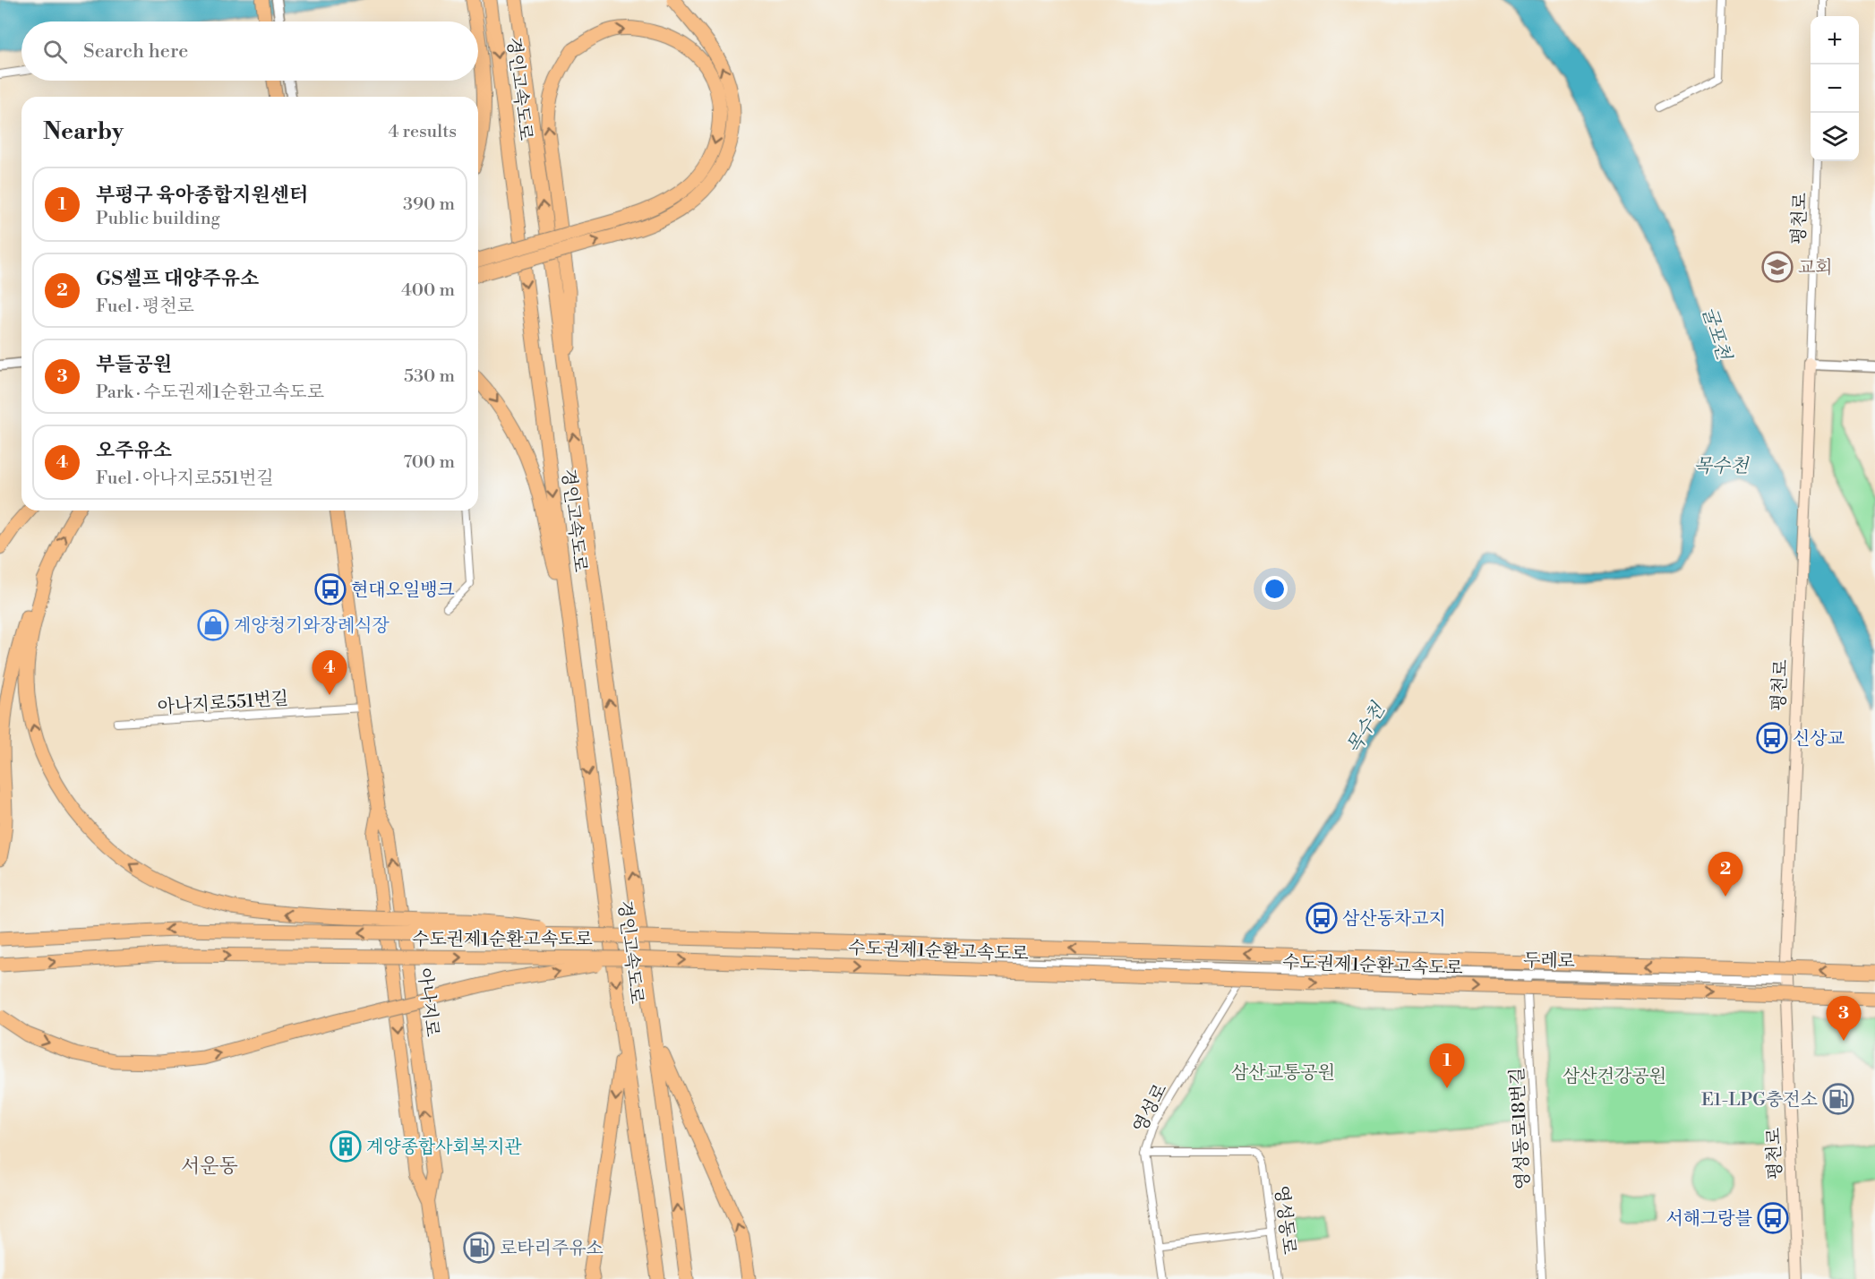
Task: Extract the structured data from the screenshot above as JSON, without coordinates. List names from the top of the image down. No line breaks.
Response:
{"streets":{"highway":["경인고속도로","수도권제1순환고속도로"],"main road":["평천로","아나지로"],"street":["아나지로551번길","두레로","영성로","영성동로18번길","영성동로"]},"crossings":[["평천로","두레로"],["아나지로551번길","아나지로"],["두레로","영성로"],["두레로","영성동로18번길"],["영성로","영성동로"]],"districts":["서운동"],"water":["굴포천","목수천"],"parks":["삼산교통공원","삼산건강공원"],"places":{"school or university":["교회"],"bus stop":["현대오일뱅크","신상교","삼산동차고지","서해그랑블"],"shop":["계양청기와장례식장"],"fuel station":["E1-LPG충전소","로타리주유소"],"building":["계양종합사회복지관"]},"page":{"map_buttons":["+","−"],"search":"Search here","heading":["Nearby","4 results"],"list":[{"mark":"1","name":"부평구 육아종합지원센터","note":"Public building","value":"390 m"},{"mark":"2","name":"GS셀프 대양주유소","note":"Fuel · 평천로","value":"400 m"},{"mark":"3","name":"부들공원","note":"Park · 수도권제1순환고속도로","value":"530 m"},{"mark":"4","name":"오주유소","note":"Fuel · 아나지로551번길","value":"700 m"}],"pins":["4","2","3","1"]}}
